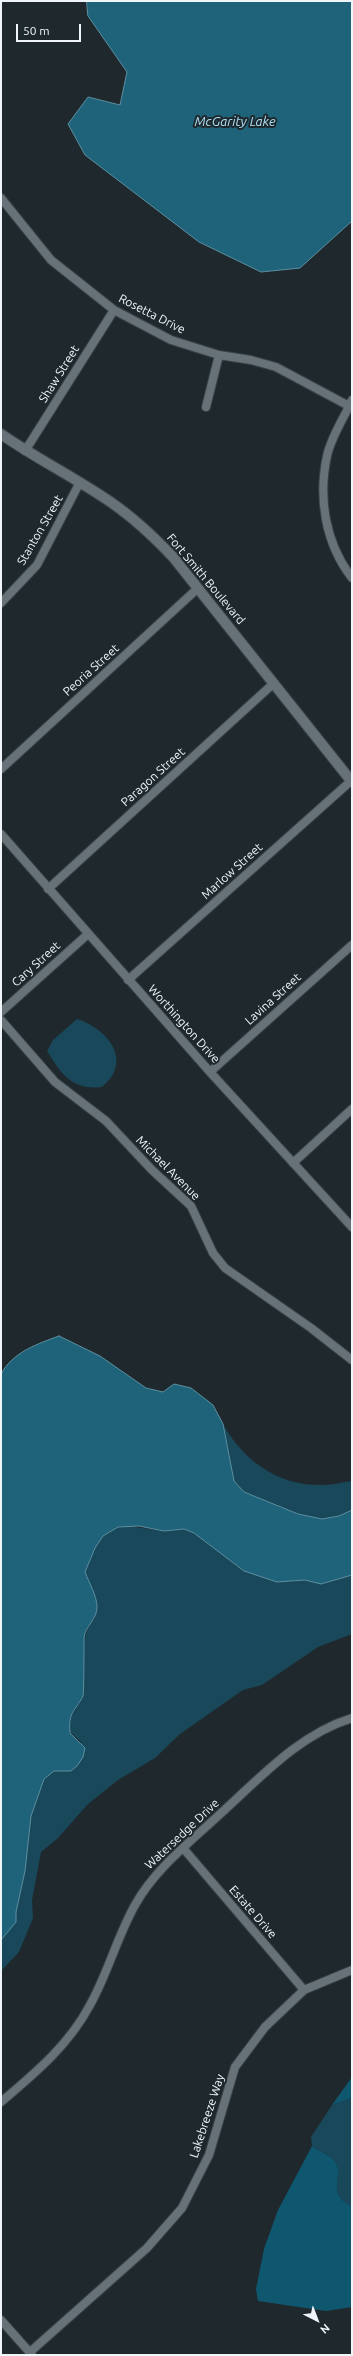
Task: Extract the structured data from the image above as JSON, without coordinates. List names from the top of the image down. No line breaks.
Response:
{"streets":{"street":["Rosetta Drive","Shaw Street","Stanton Street","Fort Smith Boulevard","Peoria Street","Paragon Street","Marlow Street","Cary Street","Lavina Street","Worthington Drive","Michael Avenue","Watersedge Drive","Estate Drive","Lakebreeze Way"]},"crossings":[["Rosetta Drive","Shaw Street"],["Shaw Street","Fort Smith Boulevard"],["Stanton Street","Fort Smith Boulevard"],["Fort Smith Boulevard","Peoria Street"],["Fort Smith Boulevard","Paragon Street"],["Fort Smith Boulevard","Marlow Street"],["Paragon Street","Worthington Drive"],["Marlow Street","Worthington Drive"],["Cary Street","Worthington Drive"],["Lavina Street","Worthington Drive"],["Watersedge Drive","Estate Drive"],["Estate Drive","Lakebreeze Way"]],"water":["McGarity Lake"],"scale_bar":"50 m","north":"bottom right"}
